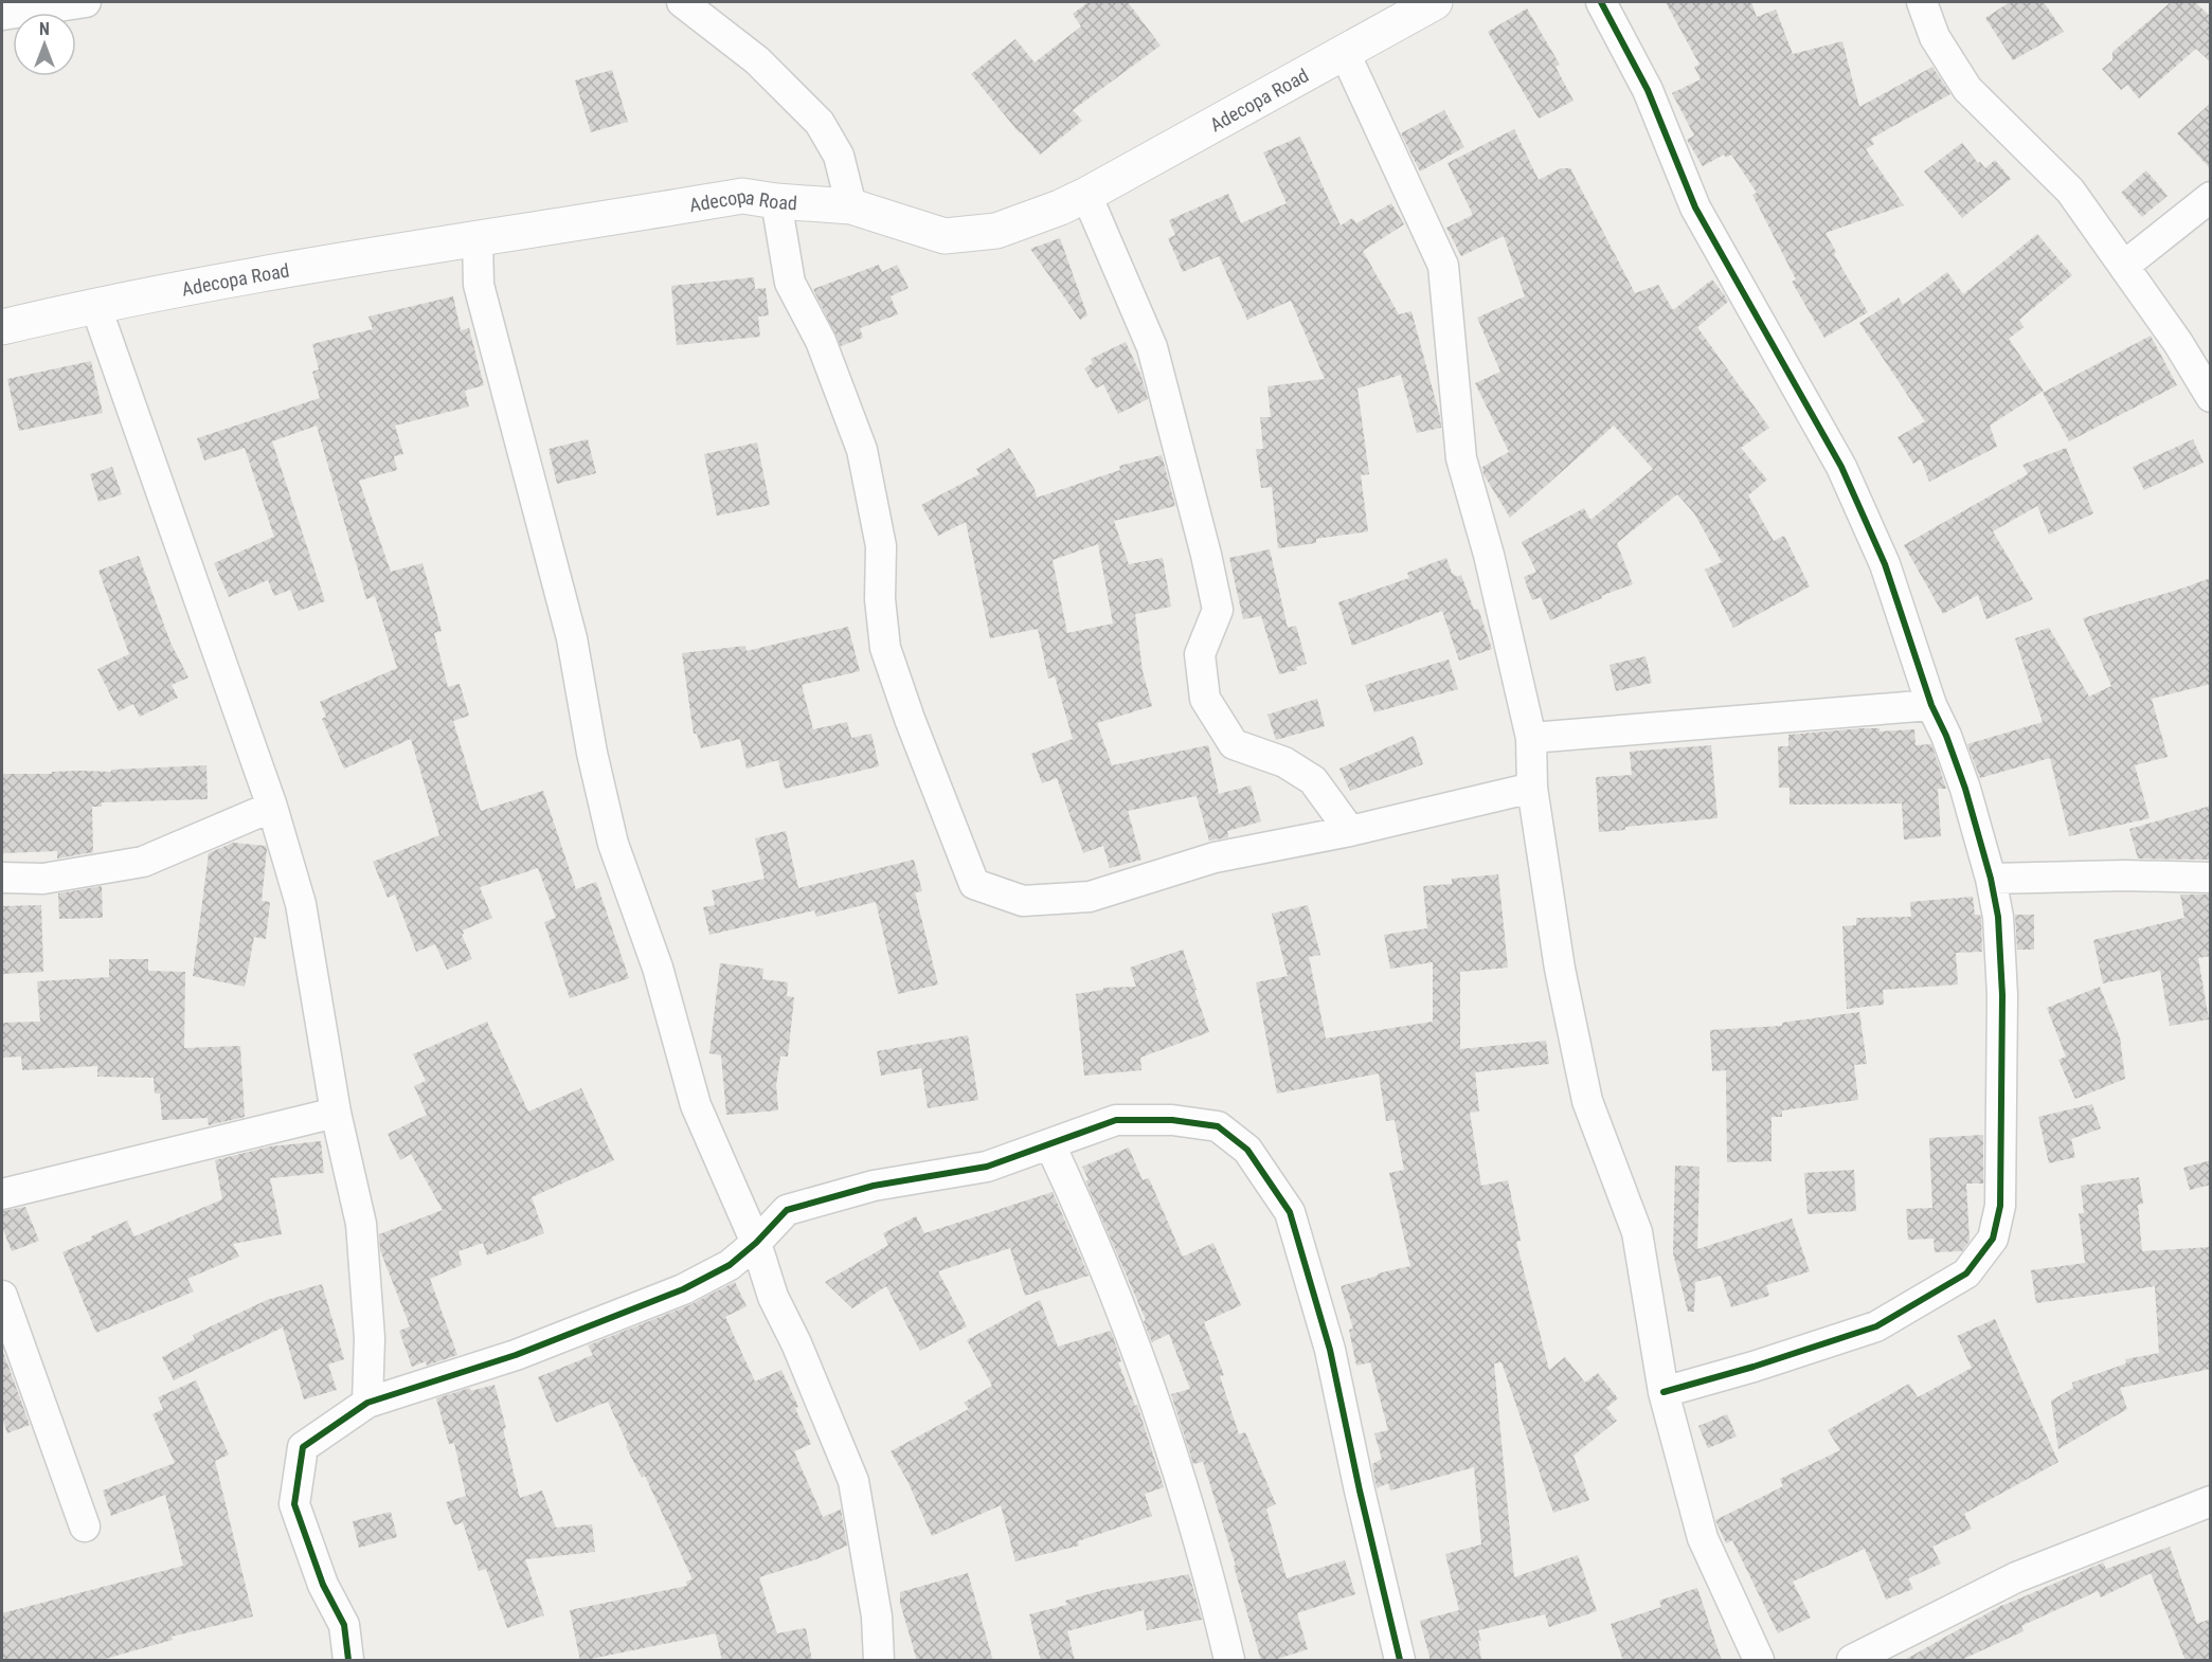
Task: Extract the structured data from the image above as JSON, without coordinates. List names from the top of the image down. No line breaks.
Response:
{"streets":{"street":["Adecopa Road"]},"north":"top"}
